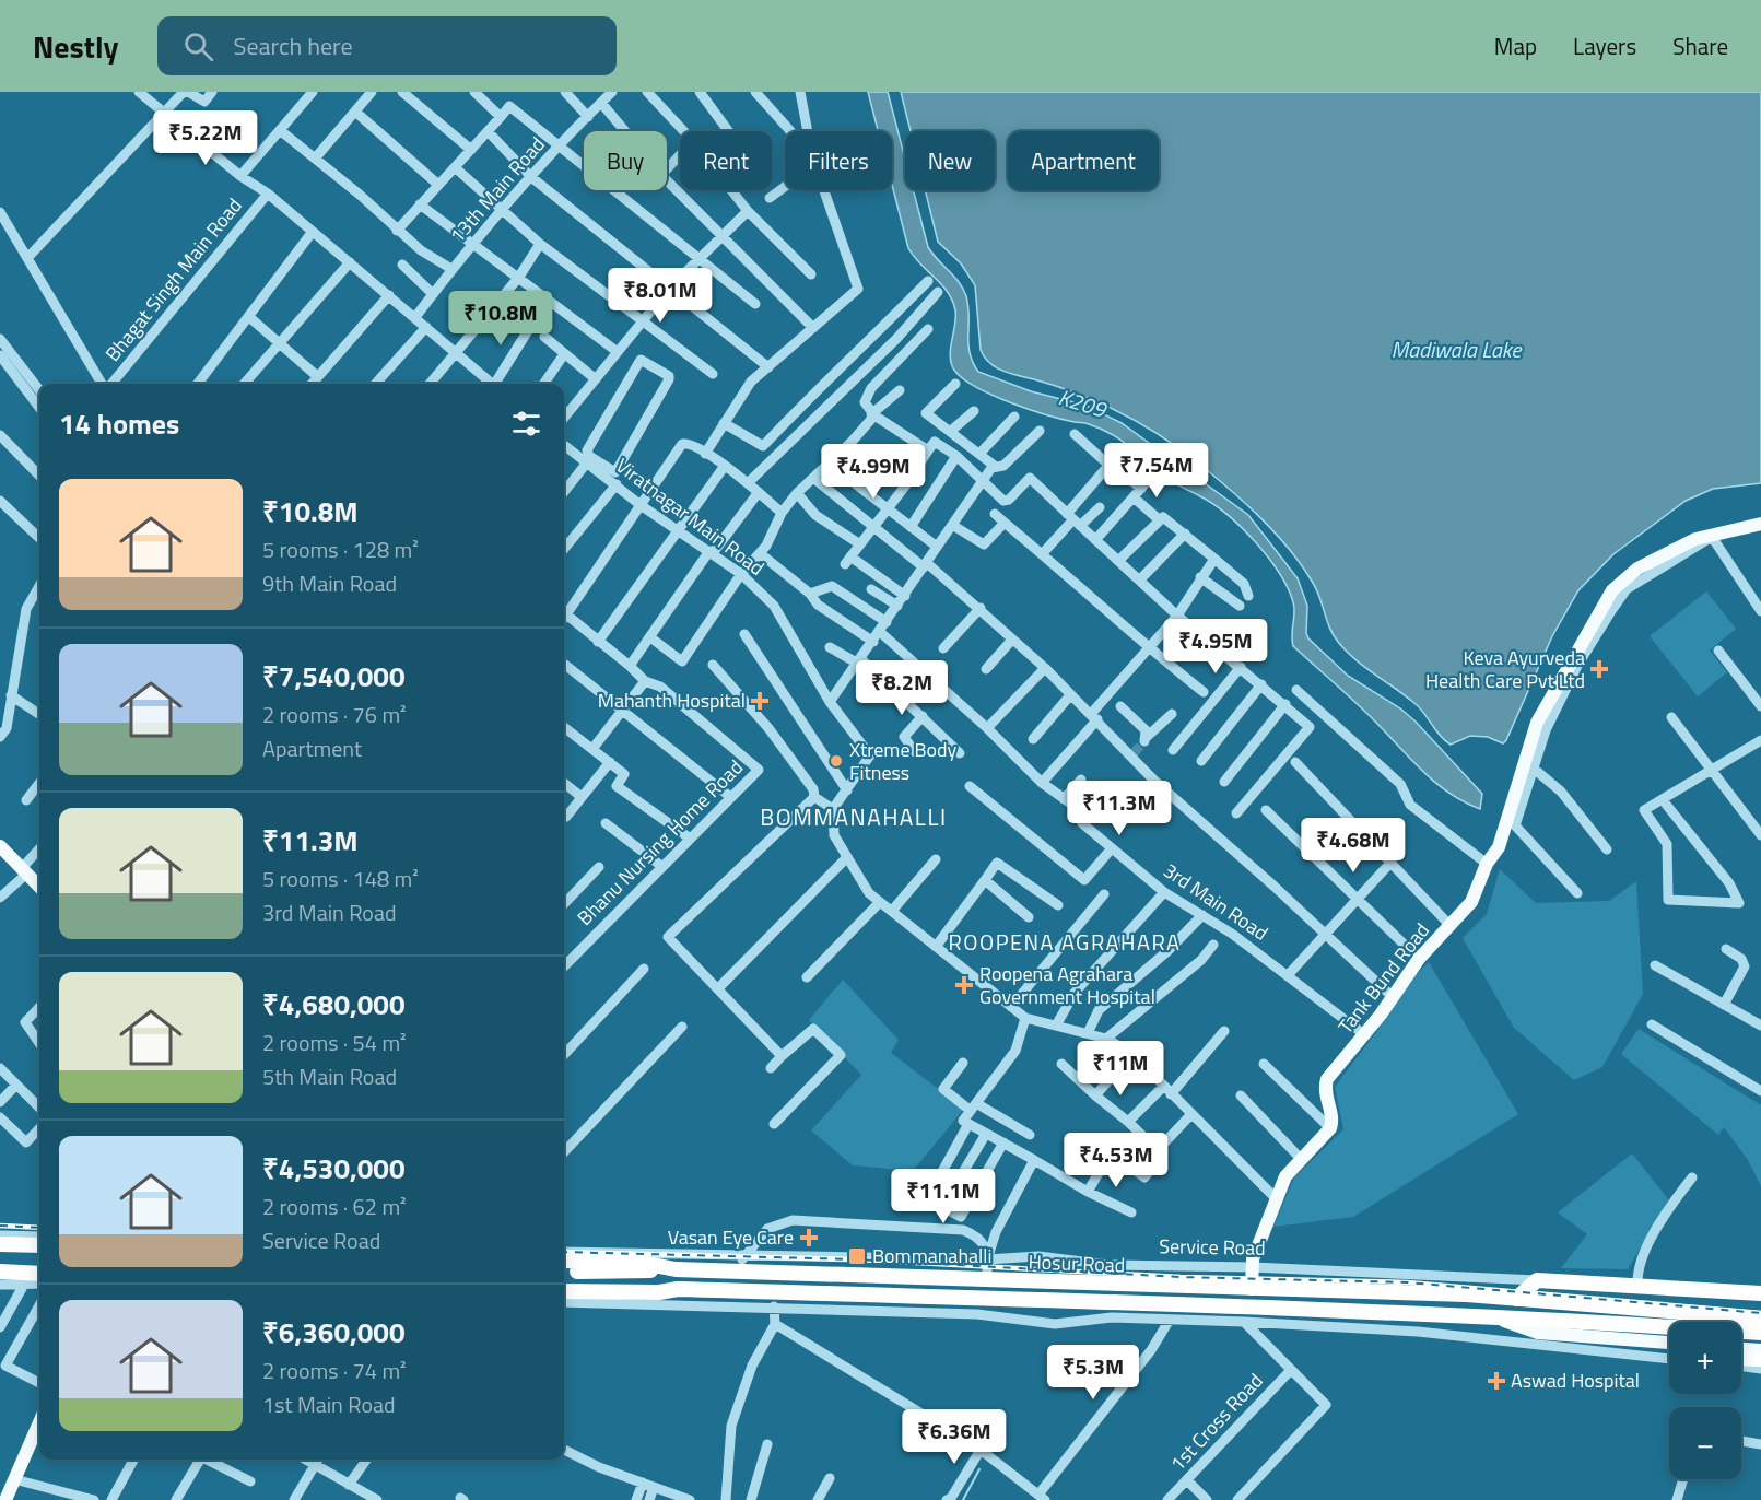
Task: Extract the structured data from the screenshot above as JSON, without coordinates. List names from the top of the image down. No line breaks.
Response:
{"streets":{"highway":["Hosur Road"],"main road":["Tank Bund Road"],"street":["13th Main Road","Bhagat Singh Main Road","Viratnagar Main Road","Bhanu Nursing Home Road","3rd Main Road","Service Road","1st Cross Road"]},"crossings":[["3rd Main Road","Tank Bund Road"]],"districts":["BOMMANAHALLI","ROOPENA AGRAHARA"],"water":["Madiwala Lake","K209"],"places":{"health":["Keva Ayurveda Health Care Pvt Ltd","Mahanth Hospital","Roopena Agrahara Government Hospital","Vasan Eye Care","Aswad Hospital"],"other":["Xtreme Body Fitness"],"transit":["Bommanahalli"]},"page":{"header":"Nestly","search":"Search here","nav":["Map","Layers","Share"],"price":["₹5.22M","₹8.01M","₹10.8M","₹7.54M","₹4.99M","₹4.95M","₹8.2M","₹11.3M","₹4.68M","₹11M","₹4.53M","₹11.1M","₹5.3M","₹6.36M"],"chip":["Buy","Rent","Filters","New","Apartment"],"heading":"14 homes","list":[{"name":"₹10.8M","note":"5 rooms · 128 m² · 9th Main Road"},{"name":"₹7,540,000","note":"2 rooms · 76 m² · Apartment"},{"name":"₹11.3M","note":"5 rooms · 148 m² · 3rd Main Road"},{"name":"₹4,680,000","note":"2 rooms · 54 m² · 5th Main Road"},{"name":"₹4,530,000","note":"2 rooms · 62 m² · Service Road"},{"name":"₹6,360,000","note":"2 rooms · 74 m² · 1st Main Road"}],"map_buttons":["+","−"]}}
